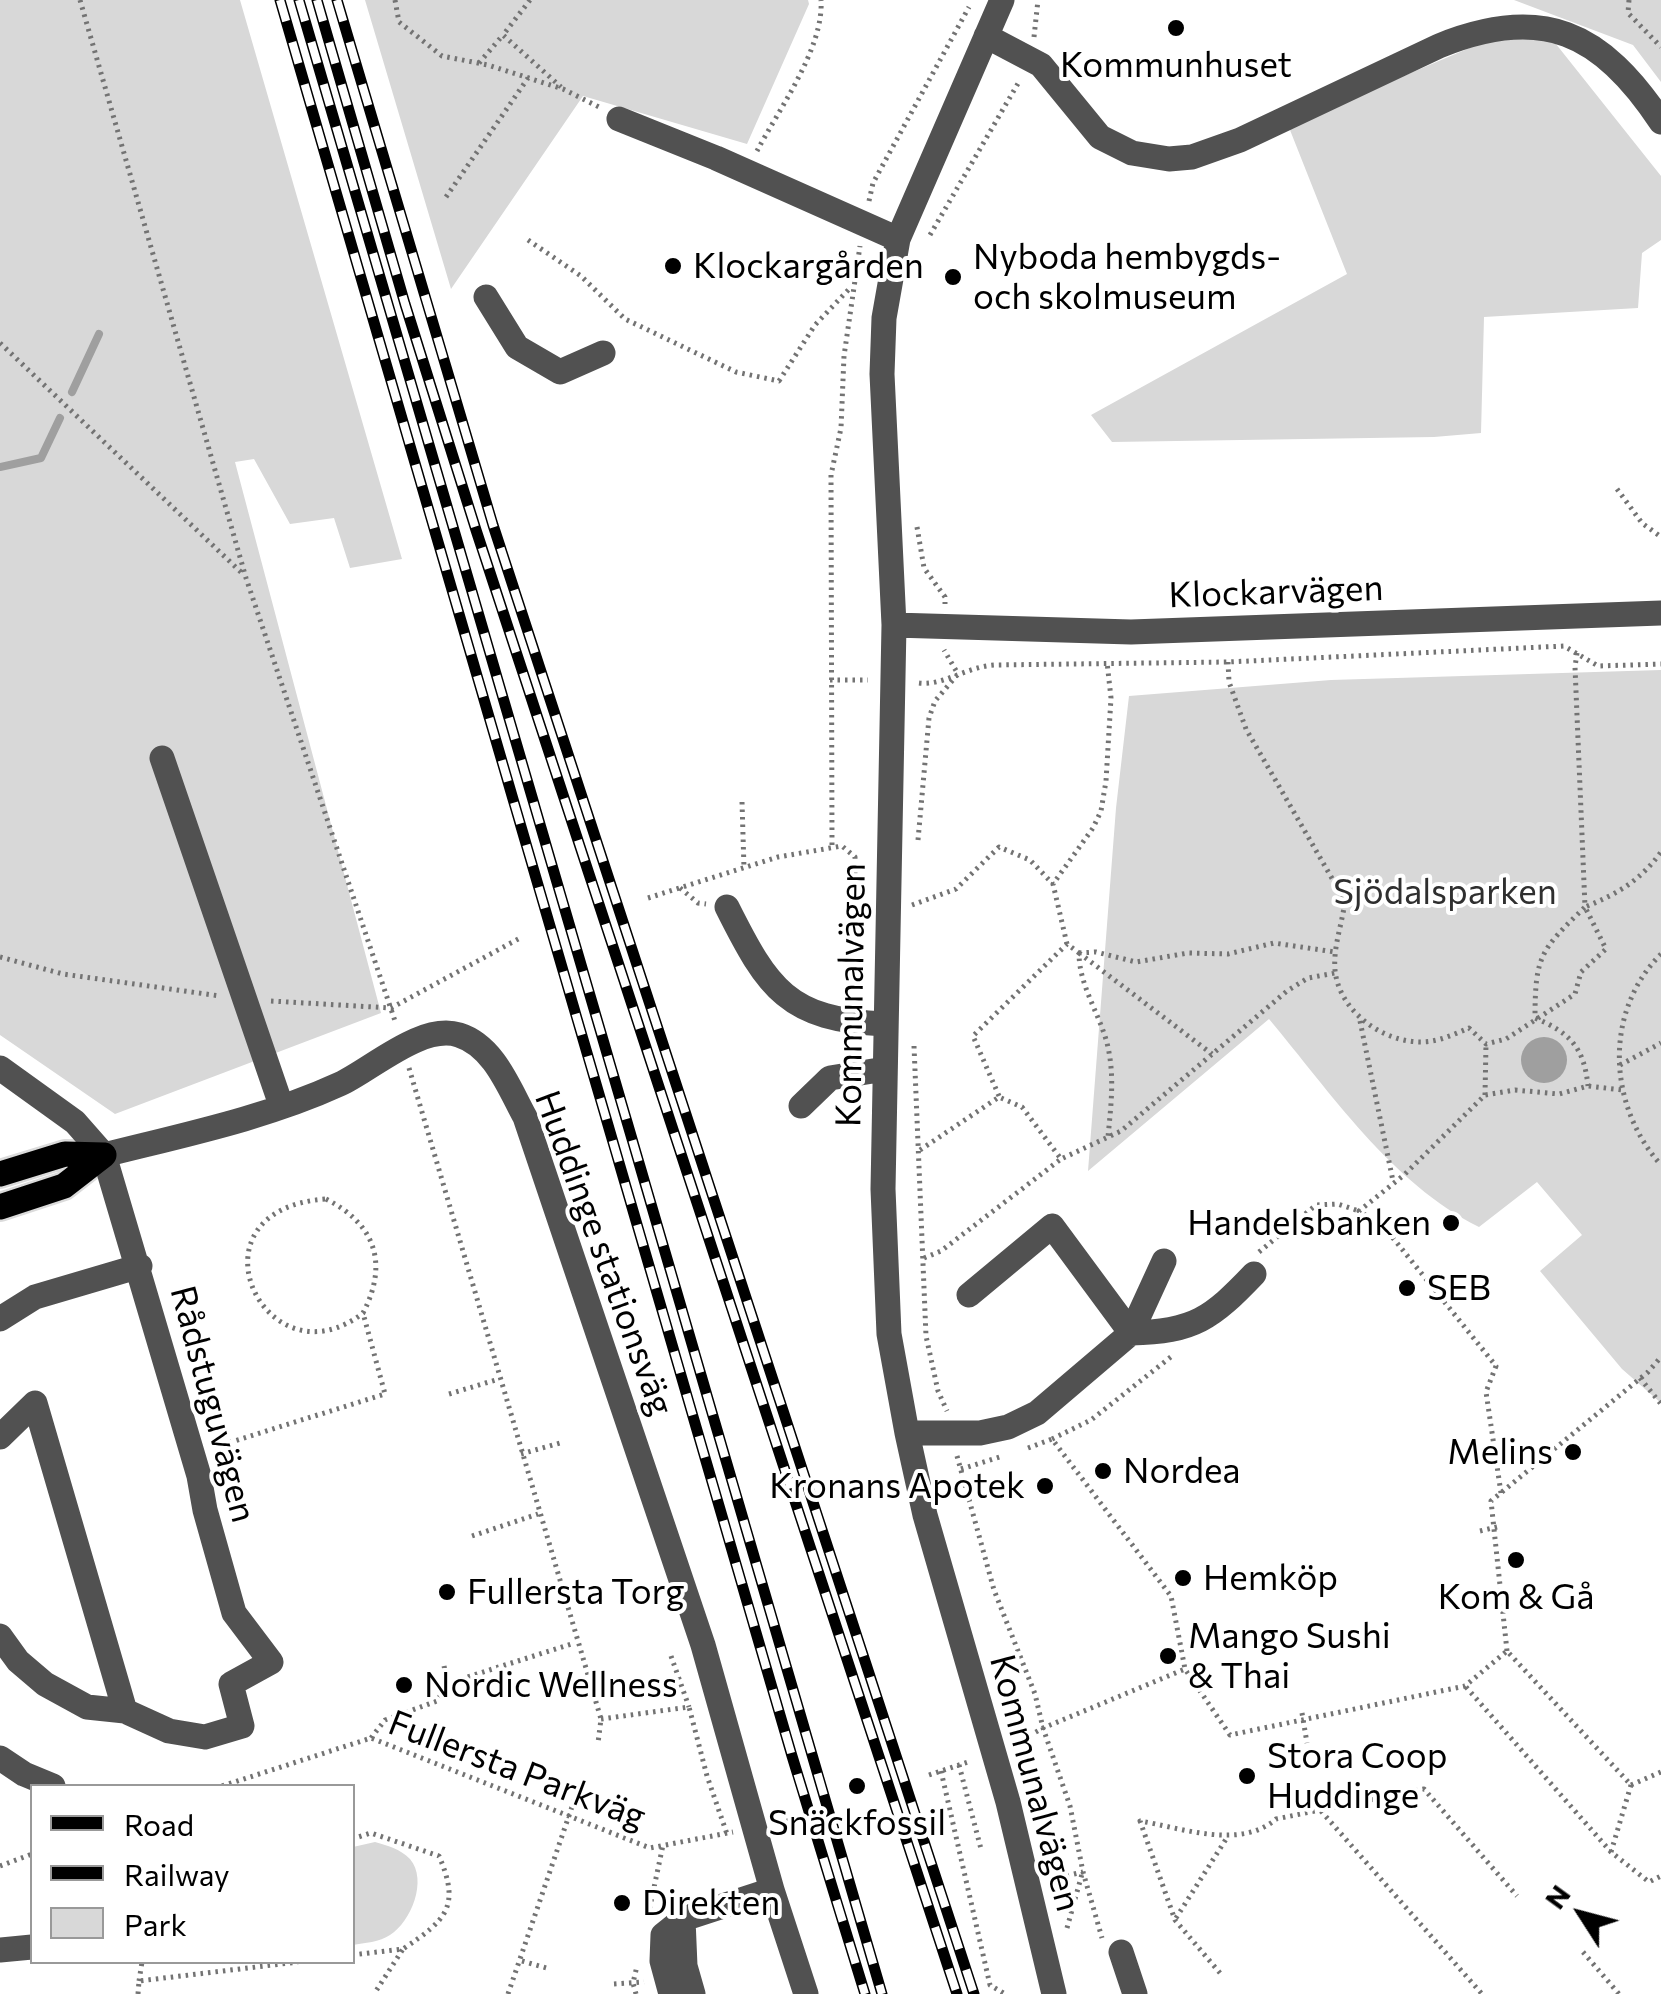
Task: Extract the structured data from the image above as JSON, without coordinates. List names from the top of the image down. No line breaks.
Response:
{"streets":{"street":["Klockarvägen","Kommunalvägen","Huddinge stationsväg","Rådstuguvägen"],"path":["Fullersta Parkväg"]},"crossings":[["Klockarvägen","Kommunalvägen"],["Huddinge stationsväg","Rådstuguvägen"]],"parks":["Sjödalsparken"],"places":["Kommunhuset","Klockargården","Nyboda hembygds- och skolmuseum","Handelsbanken","SEB","Melins","Nordea","Kronans Apotek","Kom & Gå","Hemköp","Fullersta Torg","Mango Sushi & Thai","Nordic Wellness","Stora Coop Huddinge","Snäckfossil","Direkten"],"legend":["Road","Railway","Park"],"north":"top left"}
